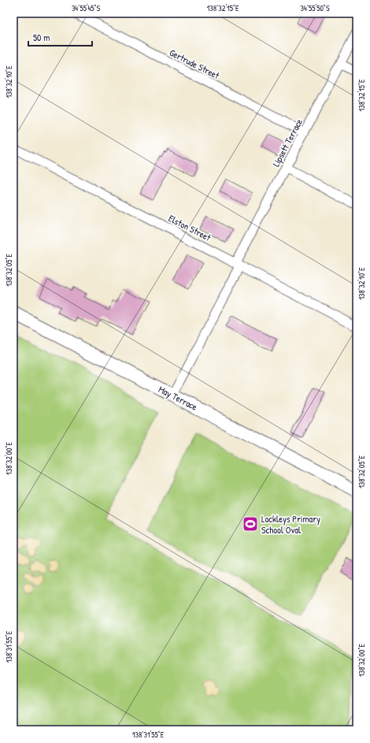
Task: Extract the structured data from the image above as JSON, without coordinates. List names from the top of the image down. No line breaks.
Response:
{"streets":{"street":["Gertrude Street","Lipsett Terrace","Elston Street","May Terrace"]},"crossings":[["Gertrude Street","Lipsett Terrace"],["Lipsett Terrace","Elston Street"],["Lipsett Terrace","May Terrace"]],"places":{"sports":["Lockleys Primary School Oval"]},"scale_bar":"50 m","coordinates":["34°55'45\"S","138°32'15\"E","34°55'50\"S","138°32'10\"E","138°32'05\"E","138°32'00\"E","138°31'55\"E"]}
